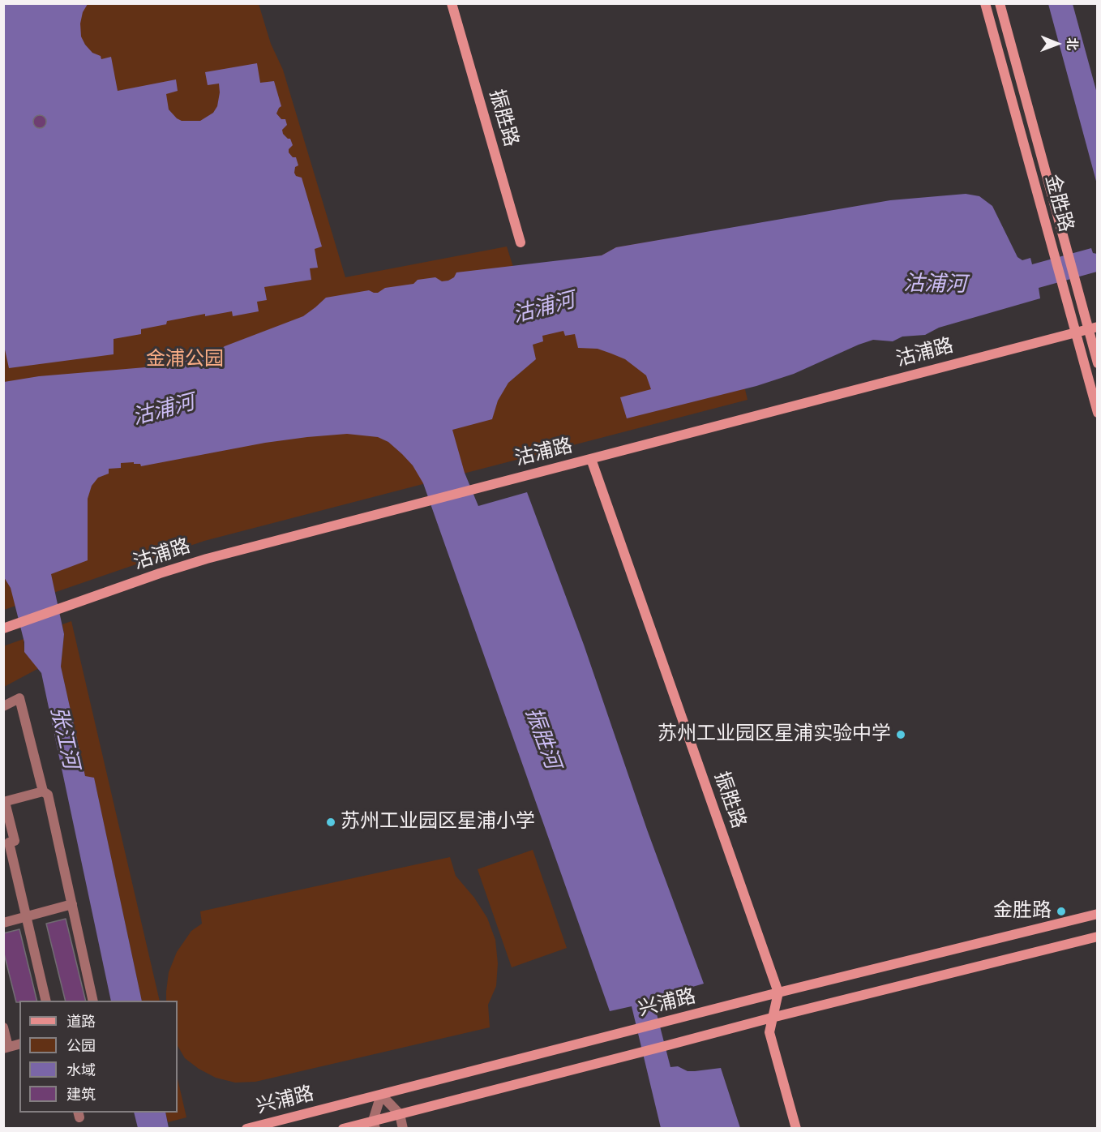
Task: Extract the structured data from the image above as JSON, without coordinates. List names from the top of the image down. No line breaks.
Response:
{"streets":{"main road":["振胜路","金胜路","沽浦路","兴浦路"]},"crossings":[["振胜路","沽浦路"],["振胜路","兴浦路"],["金胜路","沽浦路"]],"water":["沽浦河","张江河","振胜河"],"parks":["金浦公园"],"places":["苏州工业园区星浦实验中学","苏州工业园区星浦小学","金胜路"],"legend":["道路","公园","水域","建筑"],"north":"right"}
